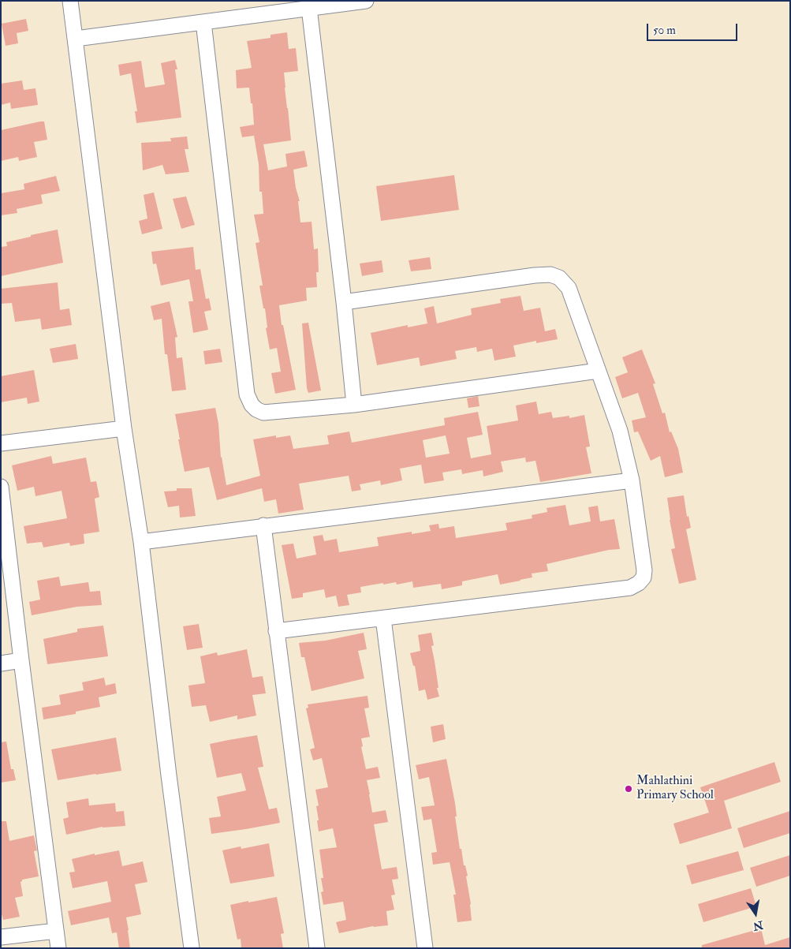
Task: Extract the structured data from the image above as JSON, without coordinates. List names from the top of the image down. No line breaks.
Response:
{"places":["Mahlathini Primary School"],"scale_bar":"50 m","north":"bottom"}
